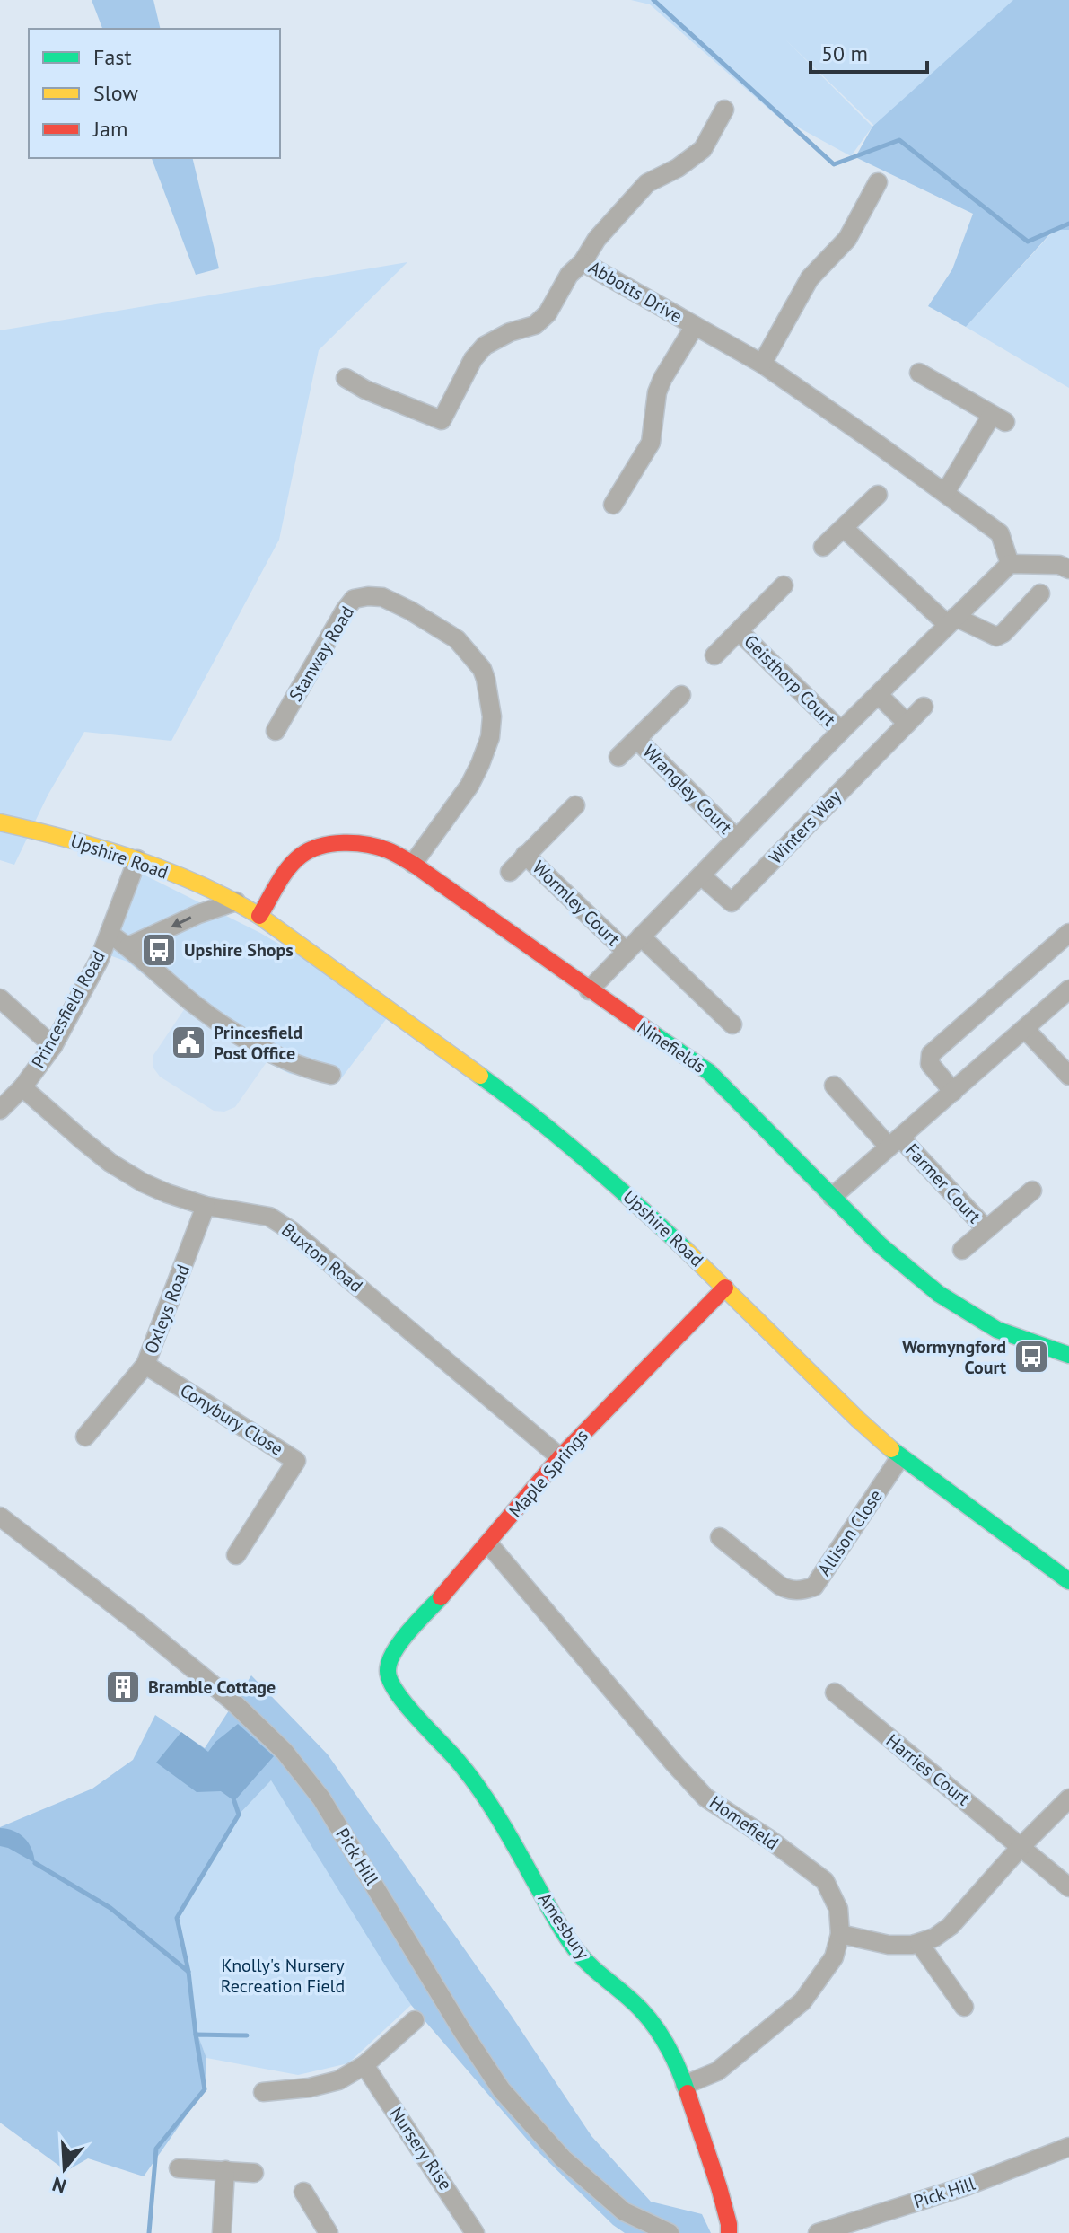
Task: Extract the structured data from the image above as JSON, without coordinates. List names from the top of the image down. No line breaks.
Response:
{"streets":{"street":["Abbotts Drive","Stanway Road","Geisthorp Court","Wrangley Court","Winters Way","Upshire Road","Wormley Court","Princesfield Road","Ninefields","Farmer Court","Buxton Road","Oxleys Road","Conybury Close","Maple Springs","Allison Close","Harries Court","Homefield","Pick Hill","Amesbury","Nursery Rise"]},"crossings":[["Stanway Road","Ninefields"],["Upshire Road","Princesfield Road"],["Upshire Road","Ninefields"],["Upshire Road","Maple Springs"],["Upshire Road","Allison Close"],["Princesfield Road","Buxton Road"],["Buxton Road","Oxleys Road"],["Buxton Road","Maple Springs"],["Oxleys Road","Conybury Close"],["Maple Springs","Homefield"],["Maple Springs","Amesbury"]],"parks":["Knolly's Nursery Recreation Field"],"places":{"bus stop":["Upshire Shops","Wormyngford Court"],"public building":["Princesfield Post Office"],"building":["Bramble Cottage"]},"legend":["Fast","Slow","Jam"],"scale_bar":"50 m","north":"bottom"}
